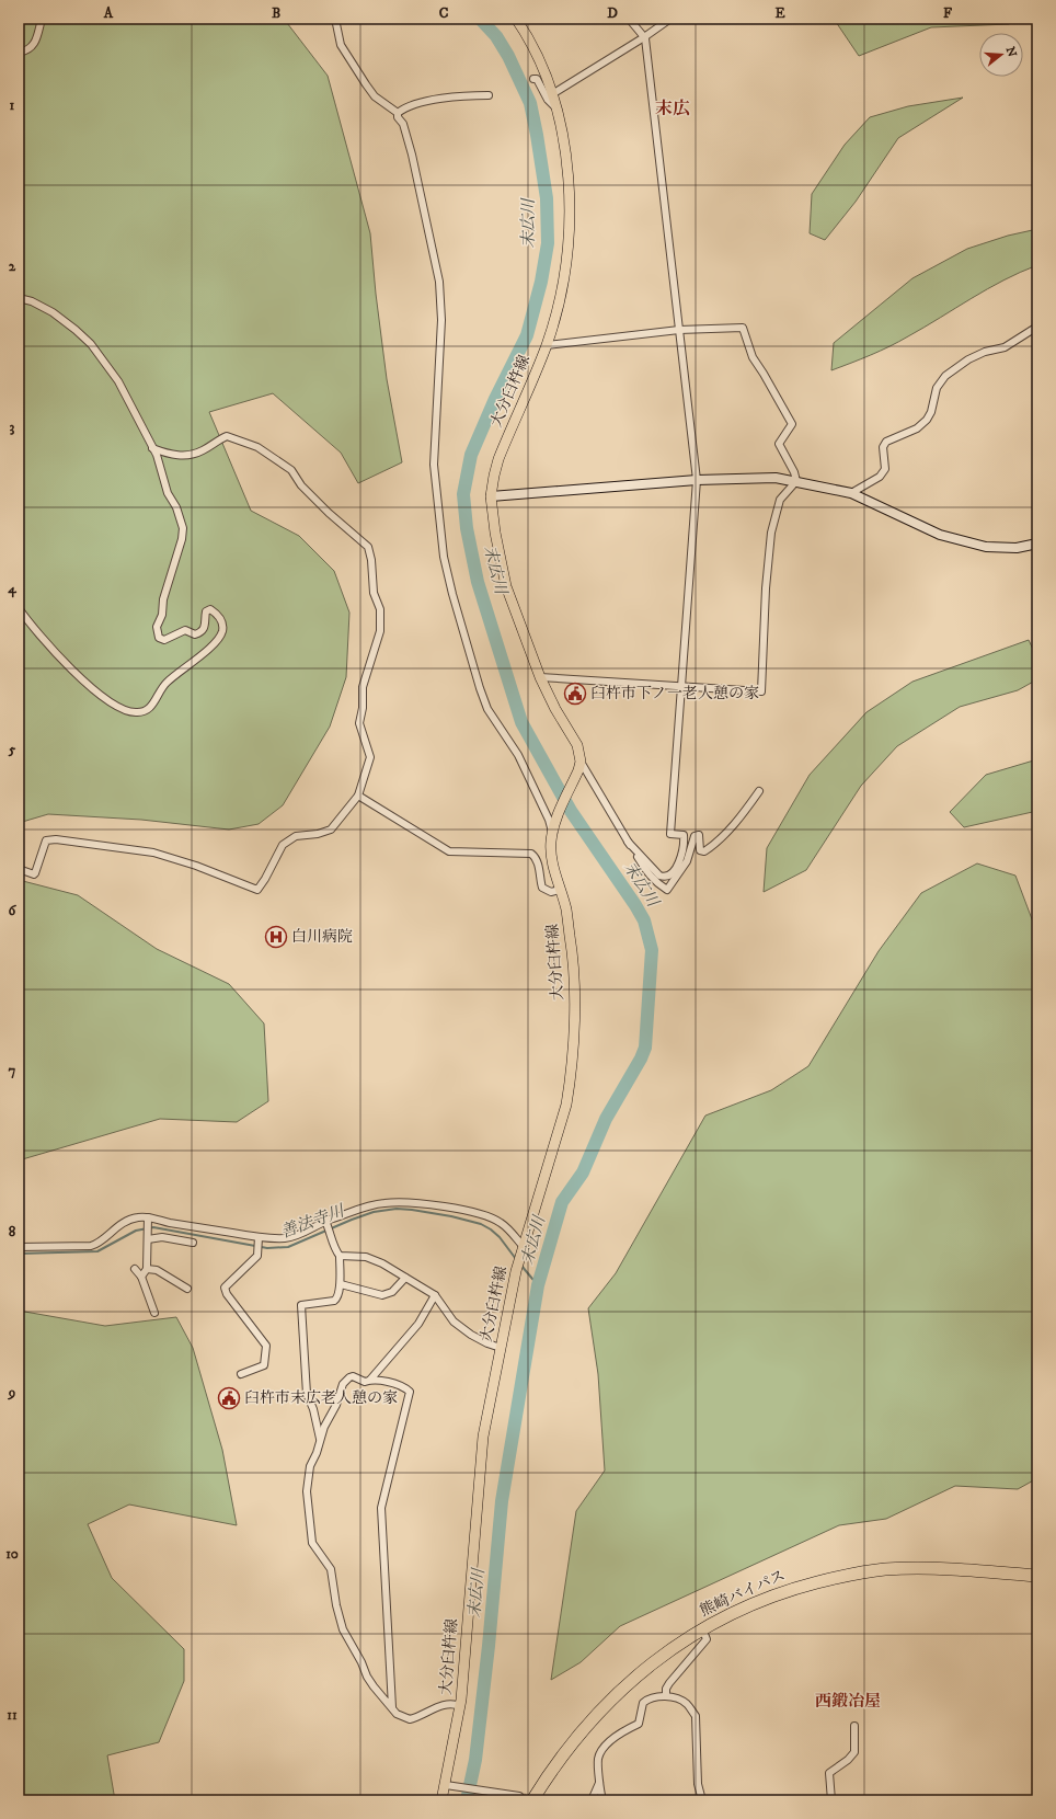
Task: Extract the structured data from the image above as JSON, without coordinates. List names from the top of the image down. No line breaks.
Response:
{"streets":{"highway":["熊崎バイパス"],"main road":["大分臼杵線"]},"districts":["末広","西鍛冶屋"],"water":["末広川","善法寺川"],"places":{"public building":["臼杵市下ノ一老人憩の家","臼杵市末広老人憩の家"],"hospital":["白川病院"]},"north":"right","grid":{"columns":["A","B","C","D","E","F"],"rows":["1","2","3","4","5","6","7","8","9","10","11"]}}
